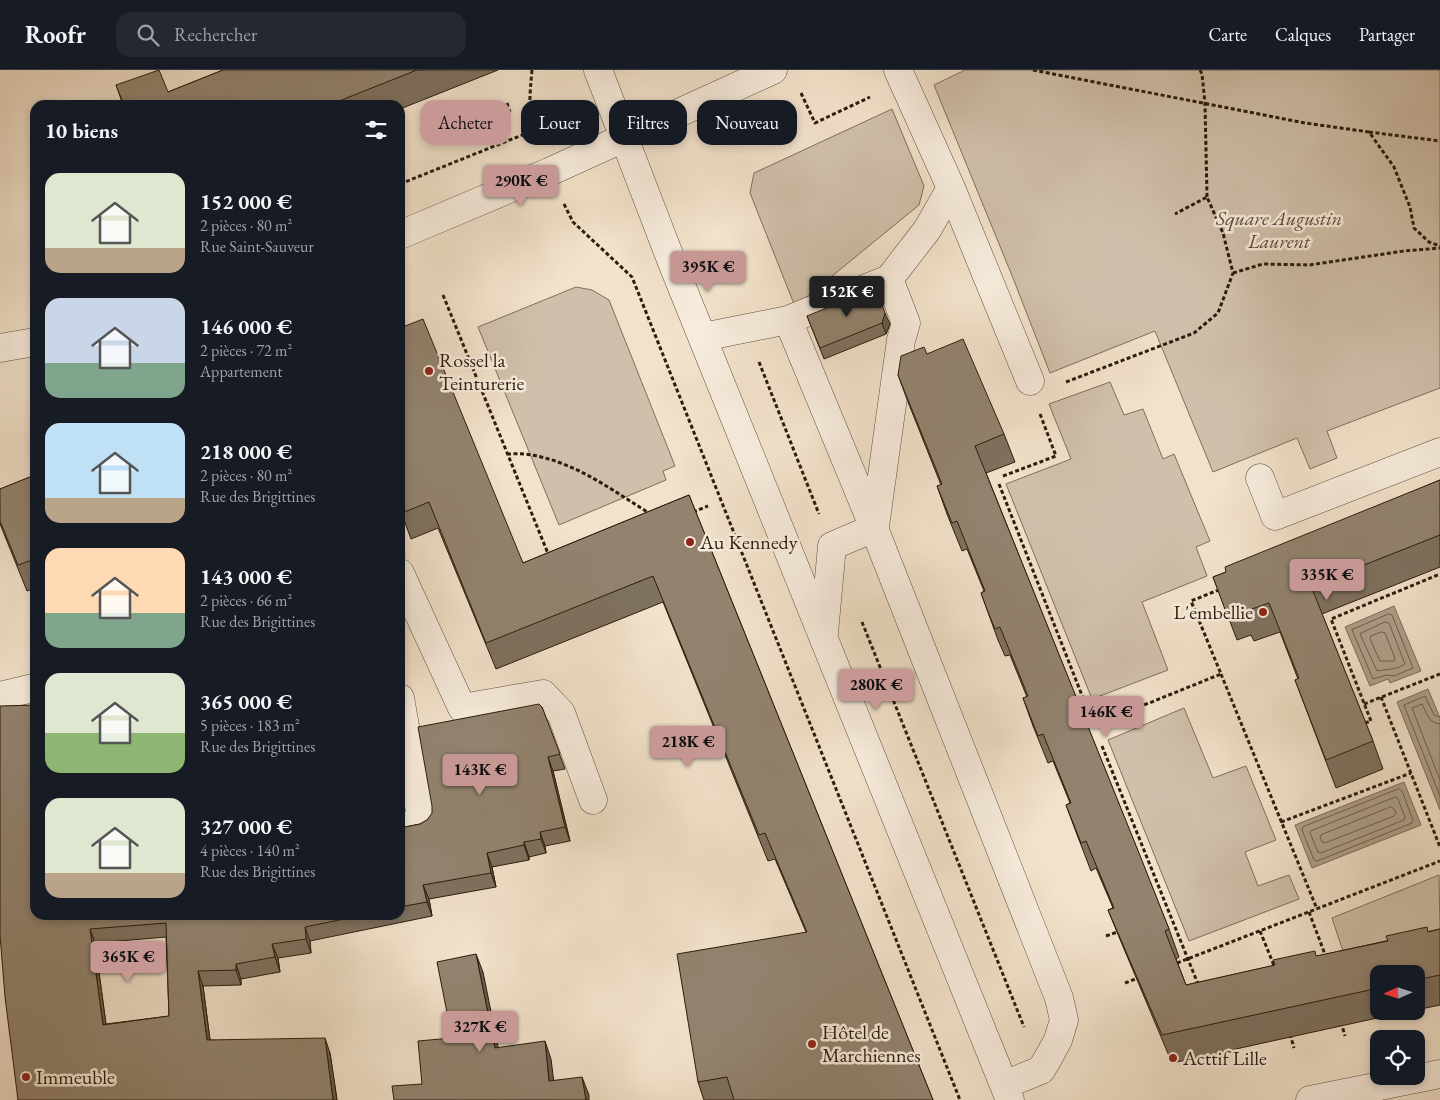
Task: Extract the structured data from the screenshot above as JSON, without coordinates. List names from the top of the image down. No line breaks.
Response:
{"parks":["Square Augustin Laurent"],"places":["Rossel la Teinturerie","Au Kennedy","L'embellie","Hôtel de Marchiennes","Acttif Lille","Immeuble"],"north":"left","page":{"header":"Roofr","search":"Rechercher","nav":["Carte","Calques","Partager"],"chip":["Acheter","Louer","Filtres","Nouveau"],"heading":"10 biens","list":[{"name":"152 000 €","note":"2 pièces · 80 m² · Rue Saint-Sauveur"},{"name":"146 000 €","note":"2 pièces · 72 m² · Appartement"},{"name":"218 000 €","note":"2 pièces · 80 m² · Rue des Brigittines"},{"name":"143 000 €","note":"2 pièces · 66 m² · Rue des Brigittines"},{"name":"365 000 €","note":"5 pièces · 183 m² · Rue des Brigittines"},{"name":"327 000 €","note":"4 pièces · 140 m² · Rue des Brigittines"}],"price":["290K €","395K €","152K €","335K €","280K €","146K €","218K €","143K €","365K €","327K €"]}}
